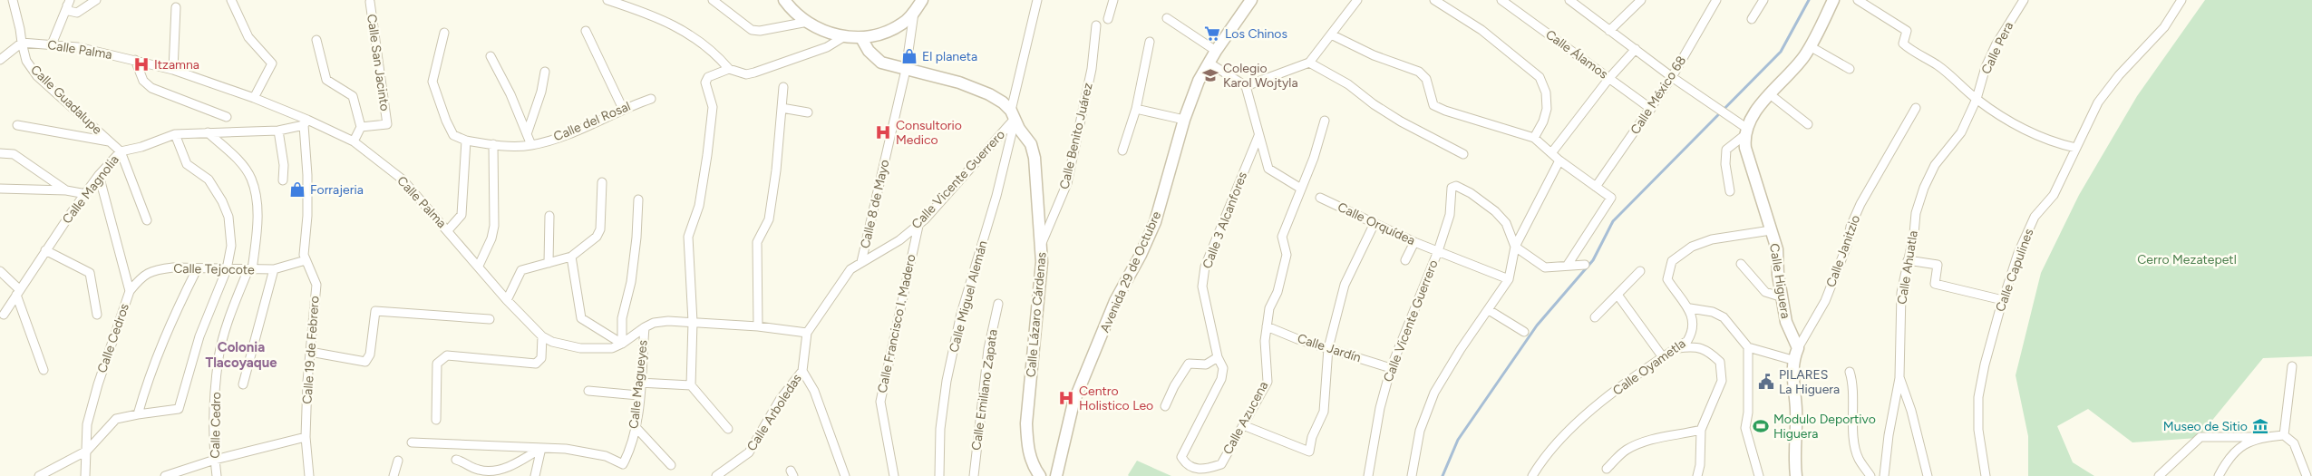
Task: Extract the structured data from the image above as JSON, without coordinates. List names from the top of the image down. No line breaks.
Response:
{"streets":{"street":["Calle Pera","Calle Palma","Calle Álamos","Calle San Jacinto","Calle México 68","Calle Guadalupe","Calle del Rosal","Calle Benito Juárez","Calle Vicente Guerrero","Calle Magnolia","Calle 8 de Mayo","Calle 3 Alcanfores","Calle Orquídea","Calle Janitzio","Calle Ahuatla","Calle Tejocote","Calle Capulines","Avenida 29 de Octubre","Calle Higuera","Calle Miguel Alemán","Calle Lázaro Cárdenas","Calle Francisco I. Madero","Calle Cedros","Calle Jardín","Calle 19 de Febrero","Calle Oyametla","Calle Magueyes","Calle Emiliano Zapata","Calle Arboledas","Calle Azucena","Calle Cedro"]},"crossings":[["Calle Pera","Calle Ahuatla"],["Calle Palma","Calle Guadalupe"],["Calle Palma","Calle Vicente Guerrero"],["Calle Palma","Calle Magnolia"],["Calle Palma","Calle 19 de Febrero"],["Calle Palma","Calle Magueyes"],["Calle Palma","Calle Arboledas"],["Calle Álamos","Calle México 68"],["Calle Guadalupe","Calle Magnolia"],["Calle Benito Juárez","Calle Lázaro Cárdenas"],["Calle Vicente Guerrero","Calle 8 de Mayo"],["Calle Vicente Guerrero","Calle Orquídea"],["Calle Vicente Guerrero","Calle Miguel Alemán"],["Calle Vicente Guerrero","Calle Lázaro Cárdenas"],["Calle Vicente Guerrero","Calle Francisco I. Madero"],["Calle Vicente Guerrero","Calle Jardín"],["Calle Vicente Guerrero","Calle Arboledas"],["Calle Magnolia","Calle Cedros"],["Calle Magnolia","Calle 19 de Febrero"],["Calle Magnolia","Calle Cedro"],["Calle 8 de Mayo","Calle Lázaro Cárdenas"],["Calle 3 Alcanfores","Calle Azucena"],["Calle Janitzio","Calle Higuera"],["Calle Tejocote","Calle Cedros"],["Calle Tejocote","Calle 19 de Febrero"],["Calle Tejocote","Calle Cedro"],["Calle Miguel Alemán","Calle Lázaro Cárdenas"],["Calle Jardín","Calle Azucena"]],"districts":["Colonia Tlacoyaque"],"parks":["Cerro Mezatepetl"],"places":{"supermarket":["Los Chinos"],"shop":["El planeta","Forrajeria"],"hospital":["Itzamna","Consultorio Medico","Centro Holistico Leo"],"school or university":["Colegio Karol Wojtyla"],"public building":["PILARES La Higuera"],"sports":["Modulo Deportivo Higuera"],"museum":["Museo de Sitio"]}}
